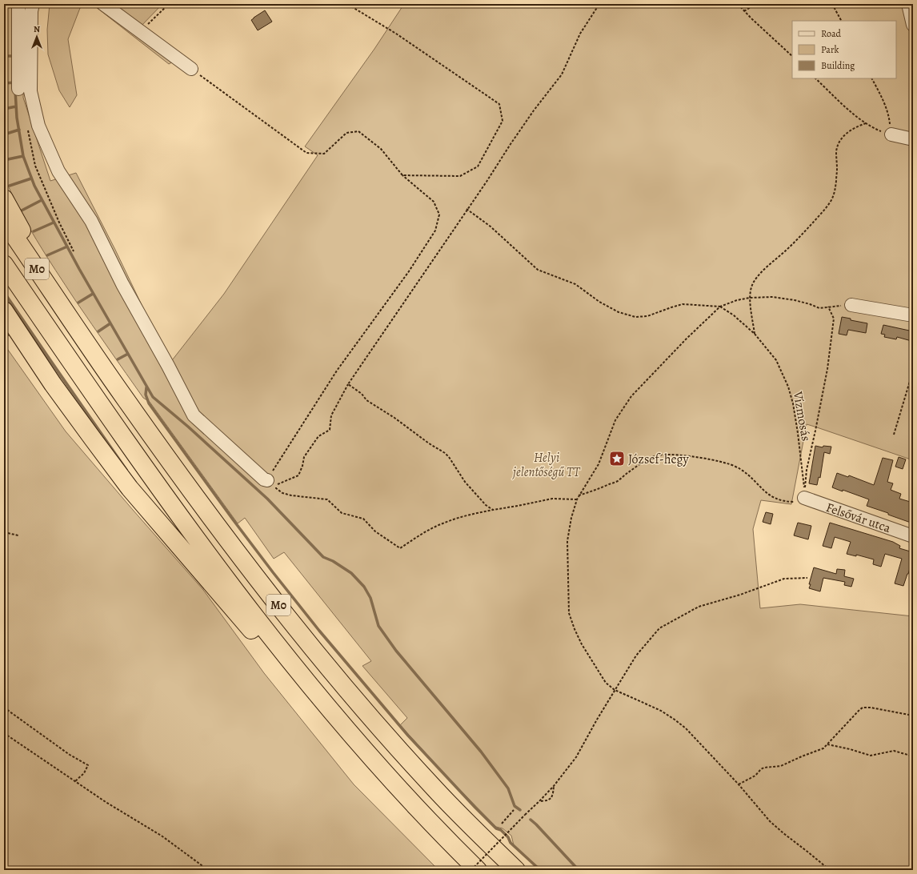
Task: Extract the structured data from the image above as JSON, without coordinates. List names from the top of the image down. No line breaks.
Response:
{"streets":{"highway":["M0"],"street":["Felsővár utca"],"path":["Vízmosás"]},"crossings":[["Vízmosás","Felsővár utca"]],"parks":["Helyi jelentőségű TT"],"places":{"place":["József-hegy"]},"legend":["Road","Park","Building"],"north":"top"}
